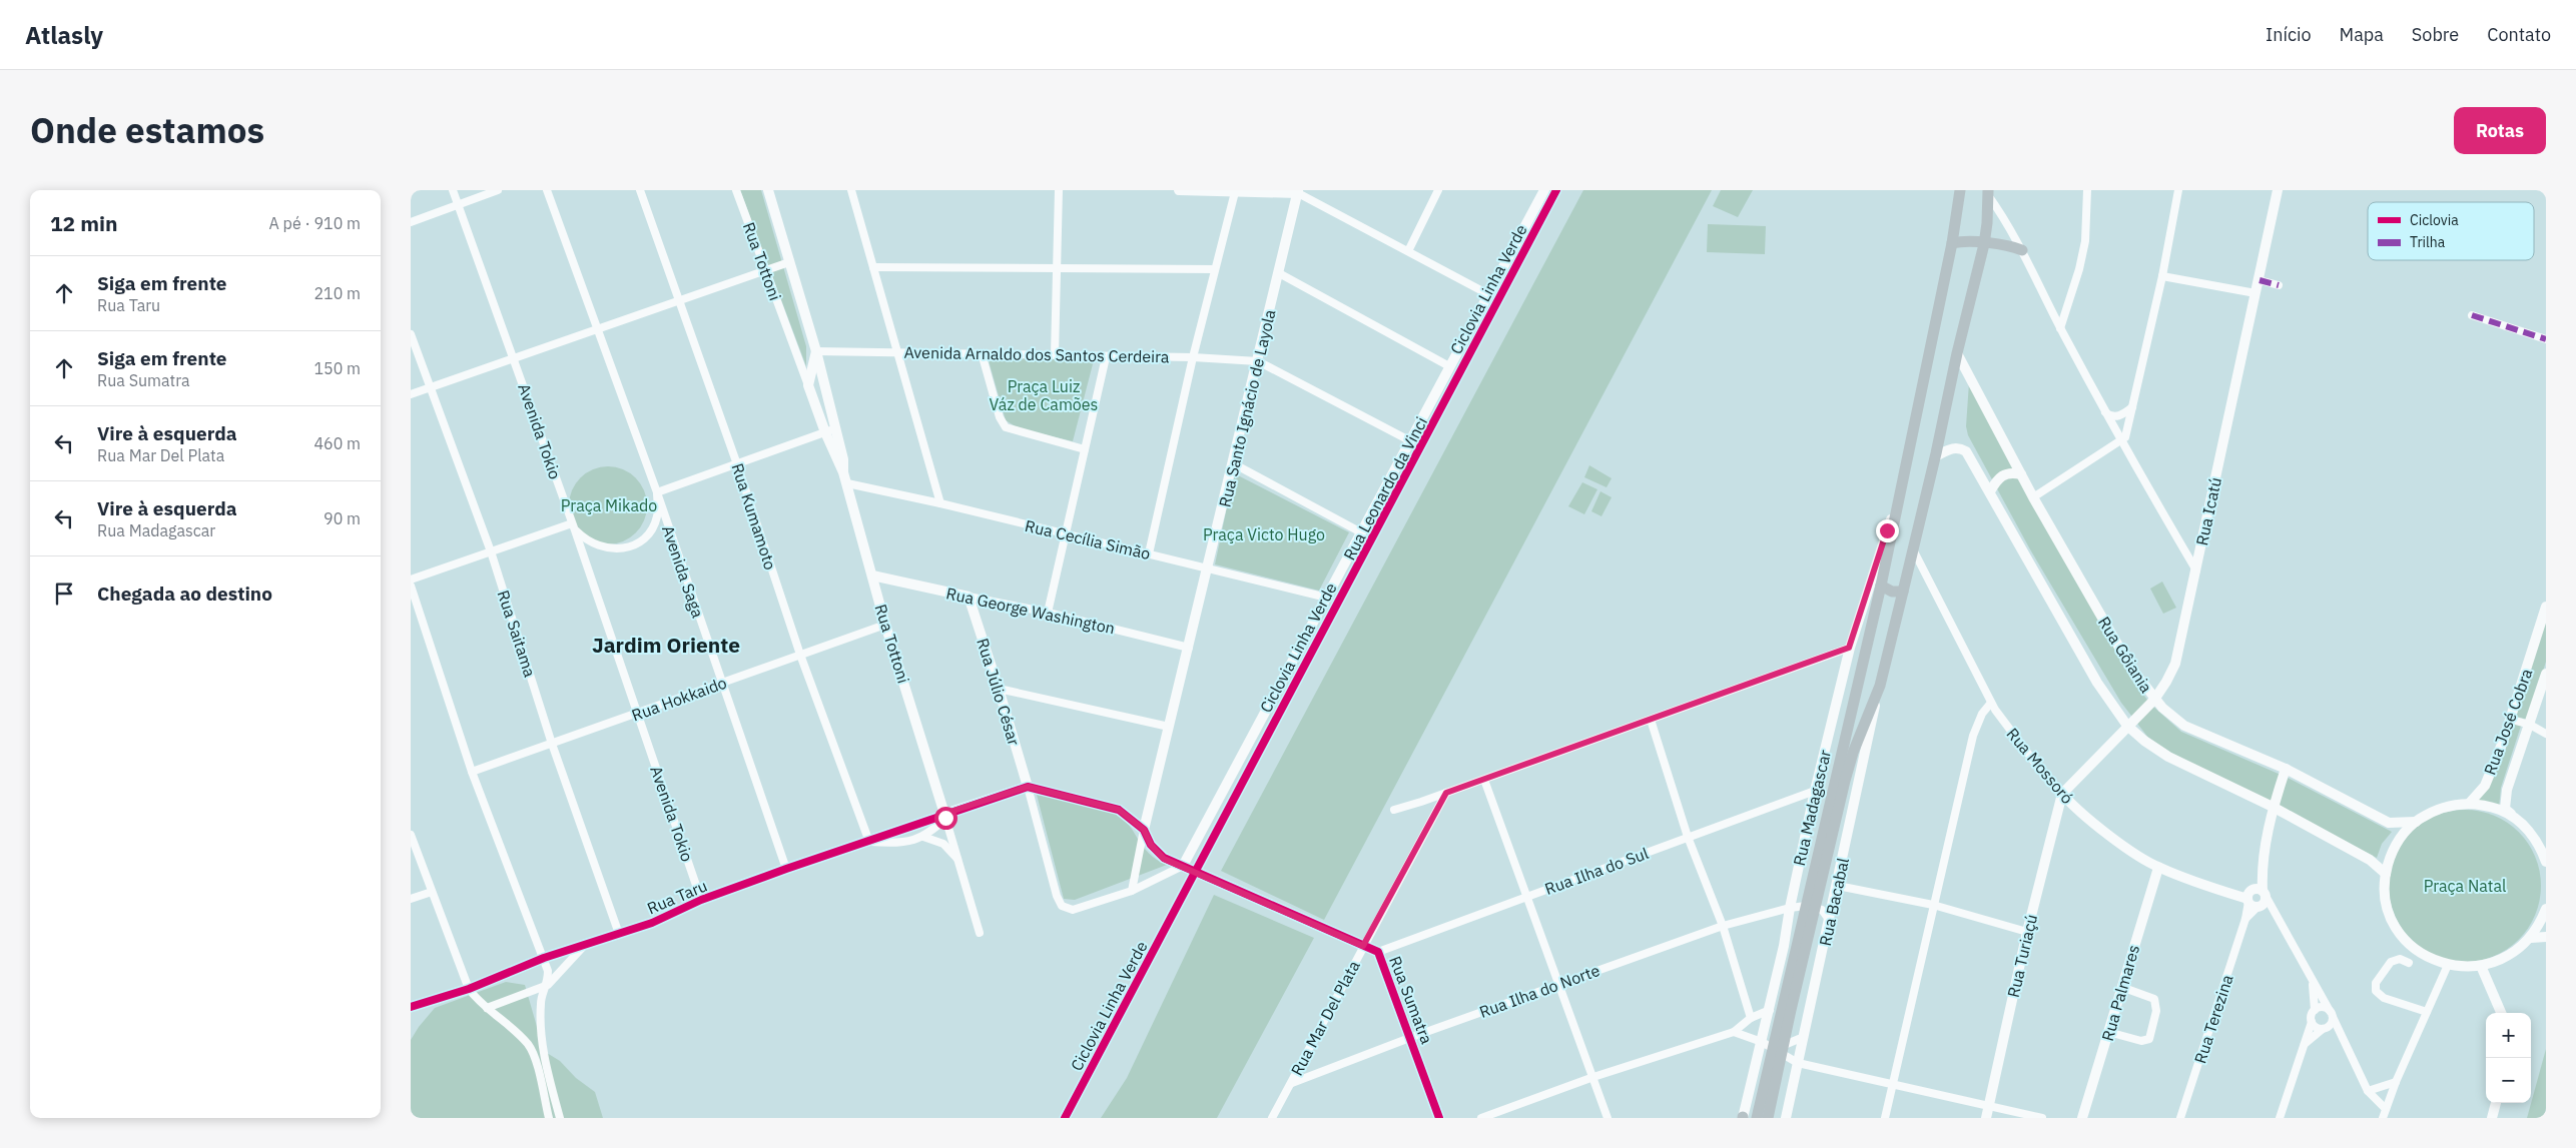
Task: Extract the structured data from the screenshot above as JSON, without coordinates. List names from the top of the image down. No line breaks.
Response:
{"streets":{"street":["Rua Tottoni","Avenida Arnaldo dos Santos Cerdeira","Rua Santo Ignácio de Layola","Avenida Tokio","Rua Leonardo da Vinci","Rua Icatú","Rua Kumamoto","Rua Cecília Simão","Avenida Saga","Rua George Washington","Rua Saitama","Rua Gôiania","Rua Júlio César","Rua Hokkaido","Rua José Cobra","Rua Mossoró","Rua Madagascar","Rua Ilha do Sul","Rua Taru","Rua Bacabal","Rua Turiaçú","Rua Ilha do Norte","Rua Palmares","Rua Sumatra","Rua Mar Del Plata","Rua Terezina"],"cycle path":["Ciclovia Linha Verde"]},"crossings":[["Rua Tottoni","Avenida Arnaldo dos Santos Cerdeira"],["Rua Tottoni","Rua Cecília Simão"],["Rua Tottoni","Rua George Washington"],["Rua Tottoni","Rua Hokkaido"],["Rua Tottoni","Rua Taru"],["Avenida Arnaldo dos Santos Cerdeira","Rua Santo Ignácio de Layola"],["Rua Santo Ignácio de Layola","Rua Cecília Simão"],["Rua Santo Ignácio de Layola","Rua George Washington"],["Avenida Tokio","Rua Hokkaido"],["Avenida Tokio","Rua Taru"],["Rua Leonardo da Vinci","Rua Cecília Simão"],["Rua Leonardo da Vinci","Rua Sumatra"],["Rua Icatú","Rua Gôiania"],["Rua Icatú","Rua Mossoró"],["Rua Icatú","Rua Turiaçú"],["Rua Kumamoto","Rua Hokkaido"],["Rua Kumamoto","Rua Taru"],["Avenida Saga","Rua Hokkaido"],["Avenida Saga","Rua Taru"],["Rua George Washington","Rua Júlio César"],["Rua Saitama","Rua Hokkaido"],["Rua Saitama","Rua Taru"],["Rua Gôiania","Rua Terezina"],["Rua Júlio César","Rua Taru"],["Rua Mossoró","Rua Turiaçú"],["Rua Mossoró","Rua Palmares"],["Rua Mossoró","Rua Terezina"],["Rua Madagascar","Rua Ilha do Sul"],["Rua Madagascar","Rua Ilha do Norte"],["Rua Ilha do Sul","Rua Sumatra"],["Rua Ilha do Norte","Rua Sumatra"],["Rua Ilha do Norte","Rua Mar Del Plata"],["Rua Sumatra","Rua Mar Del Plata"]],"districts":["Jardim Oriente"],"parks":["Praça Luiz Váz de Camões","Praça Mikado","Praça Victo Hugo","Praça Natal"],"legend":["Ciclovia","Trilha"],"page":{"header":"Atlasly","nav":["Início","Mapa","Sobre","Contato"],"title":"Onde estamos","buttons":"Rotas","heading":["12 min","A pé · 910 m"],"list":[["Siga em frente","Rua Taru","210 m"],["Siga em frente","Rua Sumatra","150 m"],["Vire à esquerda","Rua Mar Del Plata","460 m"],["Vire à esquerda","Rua Madagascar","90 m"],"Chegada ao destino"],"map_buttons":["+","−"]}}
